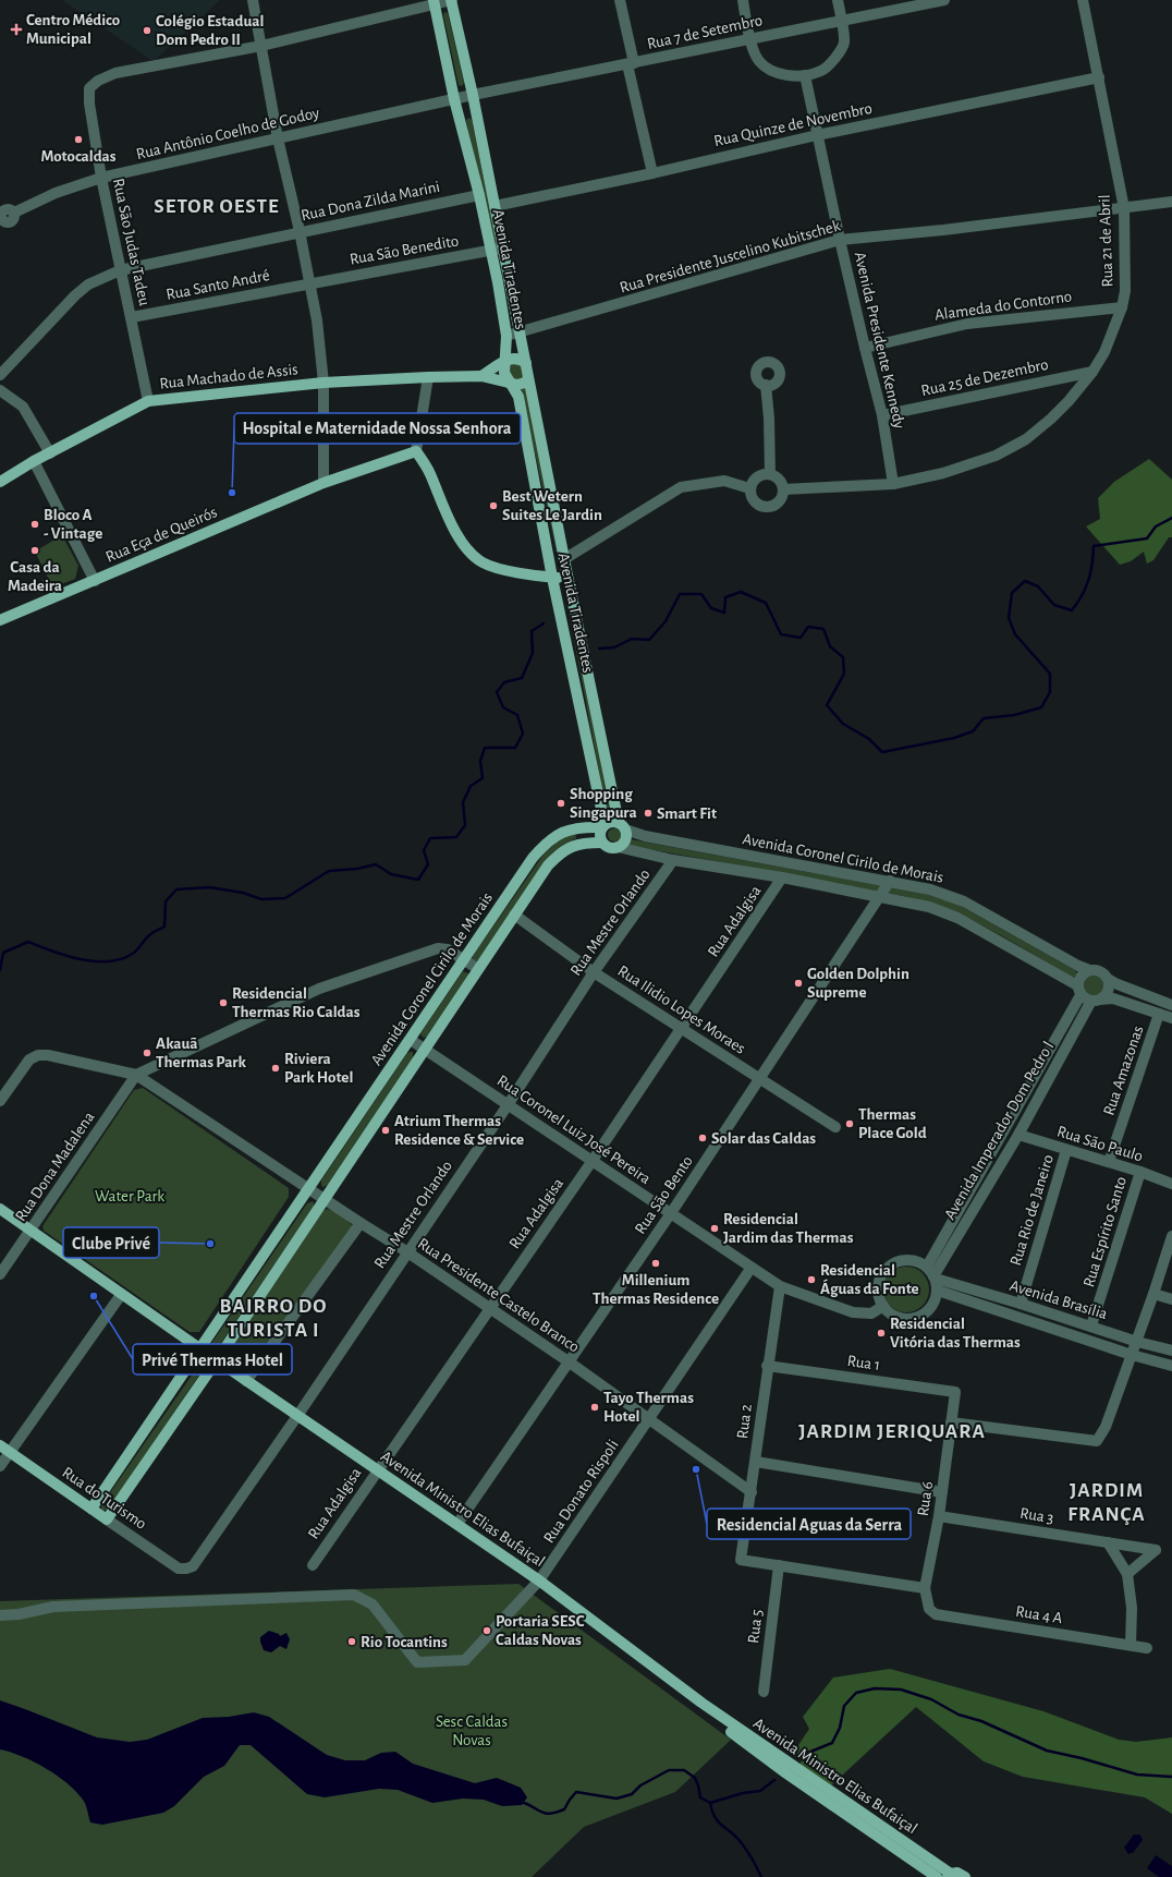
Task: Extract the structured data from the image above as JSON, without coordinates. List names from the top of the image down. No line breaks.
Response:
{"streets":{"main road":["Avenida Tiradentes","Rua Machado de Assis","Rua Eça de Queirós","Avenida Coronel Cirilo de Morais","Rua do Turismo","Avenida Ministro Elias Bufaiçal"],"street":["Rua 7 de Setembro","Rua Quinze de Novembro","Rua Antônio Coelho de Godoy","Rua Dona Zilda Marini","Rua 21 de Abril","Rua São Judas Tadeu","Rua São Benedito","Rua Presidente Juscelino Kubitschek","Rua Santo André","Alameda do Contorno","Avenida Presidente Kennedy","Rua 25 de Dezembro","Rua Adalgisa","Rua Mestre Orlando","Rua Ilidio Lopes Moraes","Rua Amazonas","Rua Coronel Luiz José Pereira","Avenida Imperador Dom Pedro l","Rua São Paulo","Rua Dona Madalena","Rua São Bento","Rua Rio de Janeiro","Rua Espírito Santo","Rua Presidente Castelo Branco","Avenida Brasília","Rua 1","Rua 2","Rua Donato Rispoli","Rua 6","Rua 3","Rua 4 A","Rua 5"]},"crossings":[["Rua 7 de Setembro","Rua Antônio Coelho de Godoy"],["Rua 7 de Setembro","Avenida Tiradentes"],["Rua Quinze de Novembro","Rua 21 de Abril"],["Rua Quinze de Novembro","Avenida Tiradentes"],["Rua Quinze de Novembro","Avenida Presidente Kennedy"],["Rua Antônio Coelho de Godoy","Rua São Judas Tadeu"],["Rua Antônio Coelho de Godoy","Avenida Tiradentes"],["Rua Dona Zilda Marini","Rua São Judas Tadeu"],["Rua Dona Zilda Marini","Avenida Tiradentes"],["Rua 21 de Abril","Rua Presidente Juscelino Kubitschek"],["Rua 21 de Abril","Alameda do Contorno"],["Rua 21 de Abril","Avenida Presidente Kennedy"],["Rua 21 de Abril","Rua 25 de Dezembro"],["Rua São Judas Tadeu","Rua Santo André"],["Rua São Judas Tadeu","Rua Machado de Assis"],["Rua São Benedito","Avenida Tiradentes"],["Rua São Benedito","Rua Santo André"],["Rua Presidente Juscelino Kubitschek","Avenida Tiradentes"],["Rua Presidente Juscelino Kubitschek","Avenida Presidente Kennedy"],["Avenida Tiradentes","Rua Machado de Assis"],["Avenida Tiradentes","Avenida Coronel Cirilo de Morais"],["Alameda do Contorno","Avenida Presidente Kennedy"],["Avenida Presidente Kennedy","Rua 25 de Dezembro"],["Avenida Coronel Cirilo de Morais","Rua Adalgisa"],["Avenida Coronel Cirilo de Morais","Rua Mestre Orlando"],["Avenida Coronel Cirilo de Morais","Rua Ilidio Lopes Moraes"],["Avenida Coronel Cirilo de Morais","Rua Amazonas"],["Avenida Coronel Cirilo de Morais","Rua Coronel Luiz José Pereira"],["Avenida Coronel Cirilo de Morais","Avenida Imperador Dom Pedro l"],["Avenida Coronel Cirilo de Morais","Rua São Bento"],["Avenida Coronel Cirilo de Morais","Rua Presidente Castelo Branco"],["Avenida Coronel Cirilo de Morais","Rua do Turismo"],["Avenida Coronel Cirilo de Morais","Avenida Ministro Elias Bufaiçal"],["Rua Adalgisa","Rua Ilidio Lopes Moraes"],["Rua Adalgisa","Rua Coronel Luiz José Pereira"],["Rua Adalgisa","Rua Presidente Castelo Branco"],["Rua Adalgisa","Avenida Ministro Elias Bufaiçal"],["Rua Mestre Orlando","Rua Ilidio Lopes Moraes"],["Rua Mestre Orlando","Rua Coronel Luiz José Pereira"],["Rua Mestre Orlando","Rua Presidente Castelo Branco"],["Rua Mestre Orlando","Rua do Turismo"],["Rua Mestre Orlando","Avenida Ministro Elias Bufaiçal"],["Rua Ilidio Lopes Moraes","Rua São Bento"],["Rua Amazonas","Rua São Paulo"],["Rua Coronel Luiz José Pereira","Avenida Imperador Dom Pedro l"],["Rua Coronel Luiz José Pereira","Rua São Bento"],["Rua Coronel Luiz José Pereira","Avenida Brasília"],["Rua Coronel Luiz José Pereira","Rua 2"],["Rua Coronel Luiz José Pereira","Rua Donato Rispoli"],["Avenida Imperador Dom Pedro l","Rua São Paulo"],["Avenida Imperador Dom Pedro l","Avenida Brasília"],["Rua São Paulo","Rua Rio de Janeiro"],["Rua São Paulo","Rua Espírito Santo"],["Rua Dona Madalena","Rua Presidente Castelo Branco"],["Rua Dona Madalena","Avenida Ministro Elias Bufaiçal"],["Rua São Bento","Rua Presidente Castelo Branco"],["Rua São Bento","Avenida Ministro Elias Bufaiçal"],["Rua Rio de Janeiro","Avenida Brasília"],["Rua Espírito Santo","Avenida Brasília"],["Rua Presidente Castelo Branco","Rua 2"],["Rua Presidente Castelo Branco","Rua Donato Rispoli"],["Rua 1","Rua 2"],["Rua 1","Rua 6"],["Rua 2","Rua 5"],["Rua Donato Rispoli","Avenida Ministro Elias Bufaiçal"],["Rua 6","Rua 3"],["Rua 6","Rua 4 A"]],"districts":["SETOR OESTE","BAIRRO DO TURISTA I","JARDIM JERIQUARA","JARDIM FRANÇA"],"parks":["Water Park","Sesc Caldas Novas"],"places":{"health":["Centro Médico Municipal"],"other":["Colégio Estadual Dom Pedro II","Motocaldas","Hospital e Maternidade Nossa Senhora","Best Wetern Suites Le Jardin","Bloco A - Vintage","Casa da Madeira","Shopping Singapura","Smart Fit","Golden Dolphin Supreme","Residencial Thermas Rio Caldas","Akauã Thermas Park","Riviera Park Hotel","Thermas Place Gold","Atrium Thermas Residence & Service","Solar das Caldas","Residencial Jardim das Thermas","Clube Privé","Millenium Thermas Residence","Residencial Águas da Fonte","Privé Thermas Hotel","Residencial Vitória das Thermas","Tayo Thermas Hotel","Residencial Aguas da Serra","Portaria SESC Caldas Novas","Rio Tocantins"]}}
